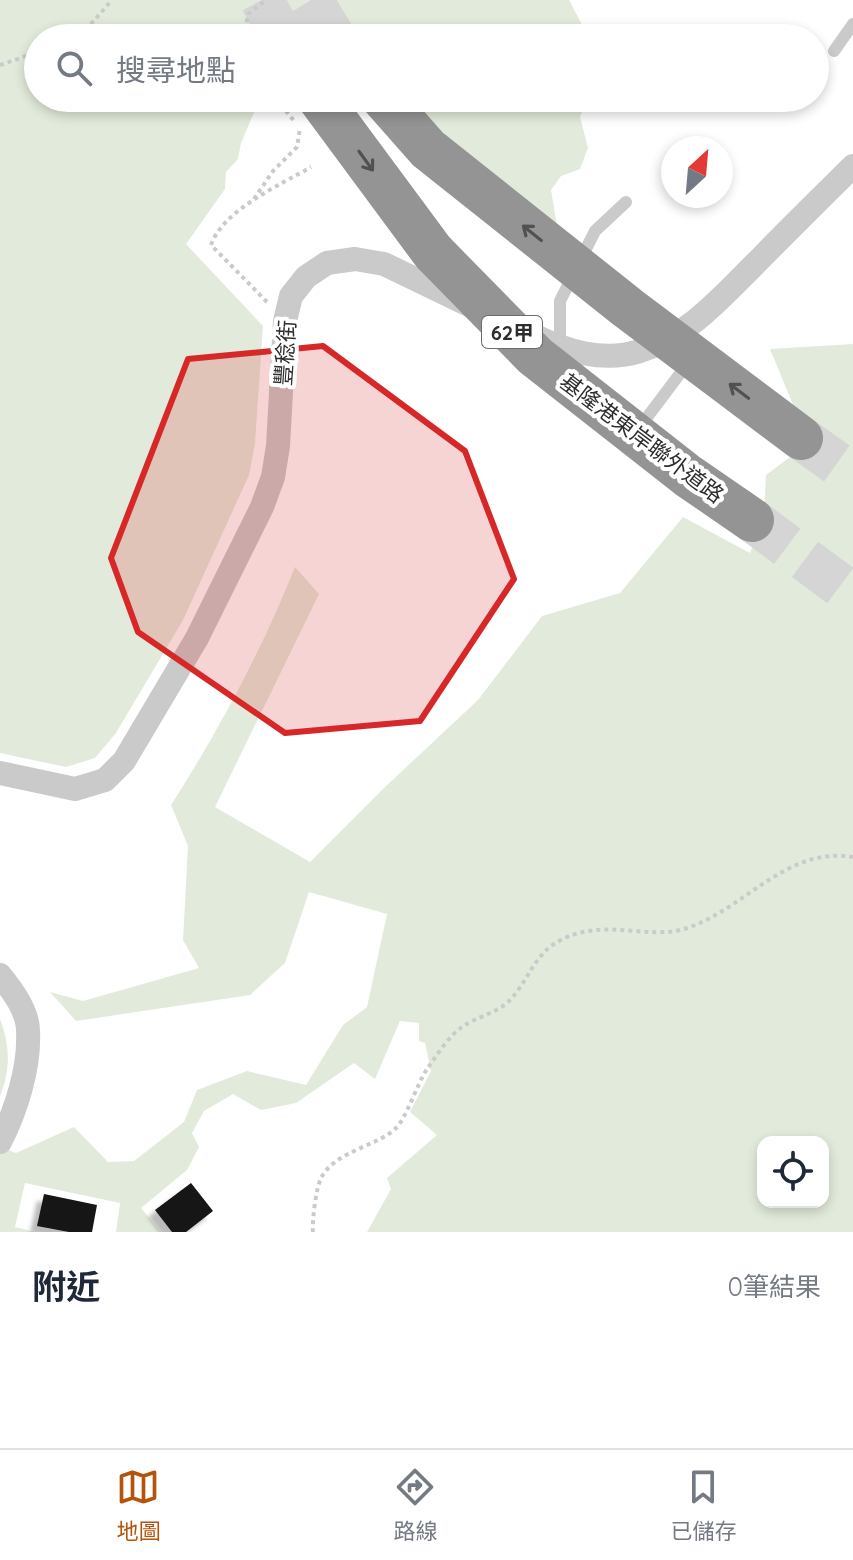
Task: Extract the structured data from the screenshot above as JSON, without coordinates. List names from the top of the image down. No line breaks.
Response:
{"streets":{"highway":["62甲","基隆港東岸聯外道路"],"street":["豐稔街"]},"north":"top right","page":{"search":"搜尋地點","heading":["附近","0筆結果"],"nav":["地圖","路線","已儲存"]}}
